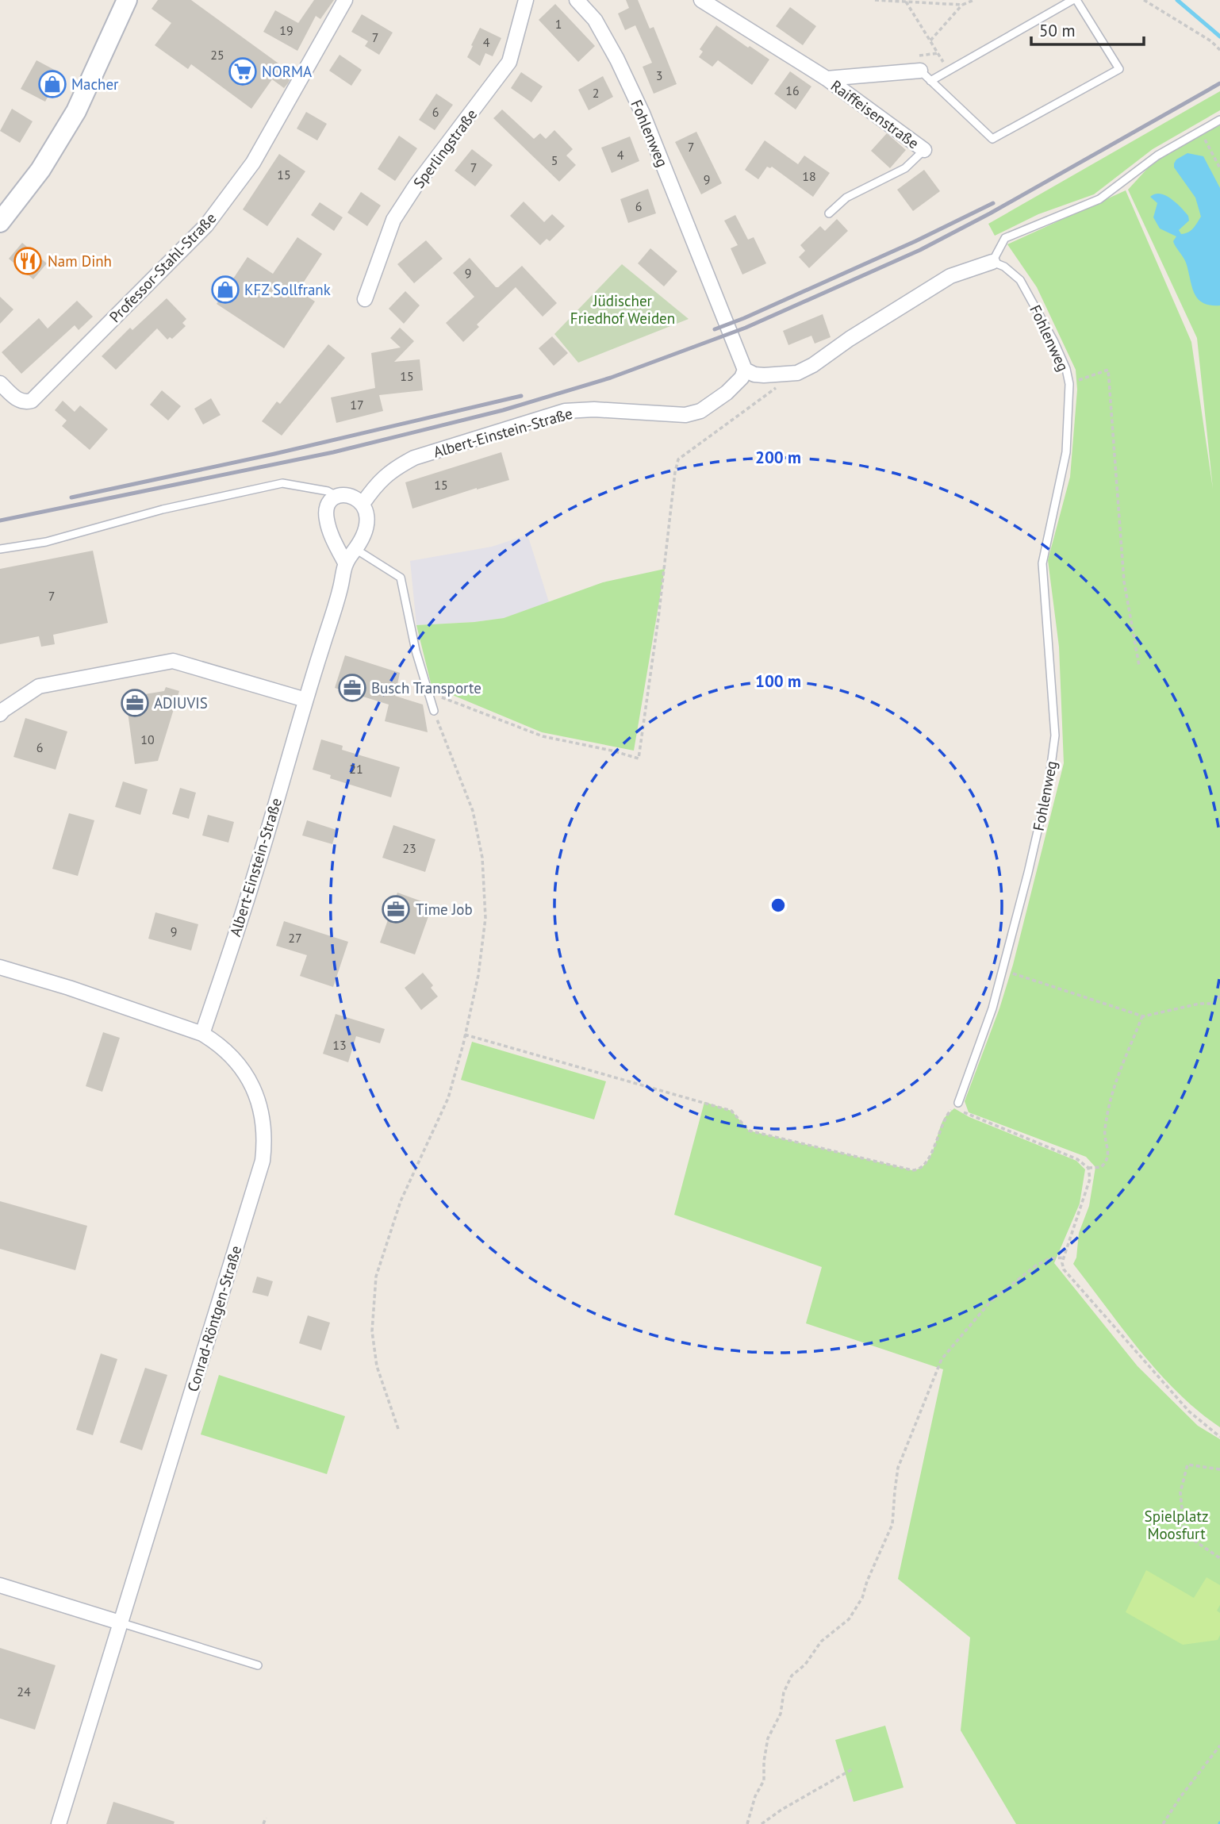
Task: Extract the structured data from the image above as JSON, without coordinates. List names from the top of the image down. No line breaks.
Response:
{"streets":{"street":["Raiffeisenstraße","Fohlenweg","Sperlingstraße","Professor-Stahl-Straße","Albert-Einstein-Straße","Conrad-Röntgen-Straße"]},"crossings":[["Fohlenweg","Albert-Einstein-Straße"],["Albert-Einstein-Straße","Conrad-Röntgen-Straße"]],"parks":["Jüdischer Friedhof Weiden","Spielplatz Moosfurt"],"places":{"supermarket":["NORMA"],"shop":["Macher","KFZ Sollfrank"],"restaurant":["Nam Dinh"],"office":["Busch Transporte","ADIUVIS","Time Job"]},"house_numbers":["1","19","7","4","25","3","16","2","6","7","4","5","7","15","18","9","6","9","15","17","15","7","10","6","21","23","9","27","13","24"],"scale_bar":"50 m","rings":["200 m","100 m"]}
